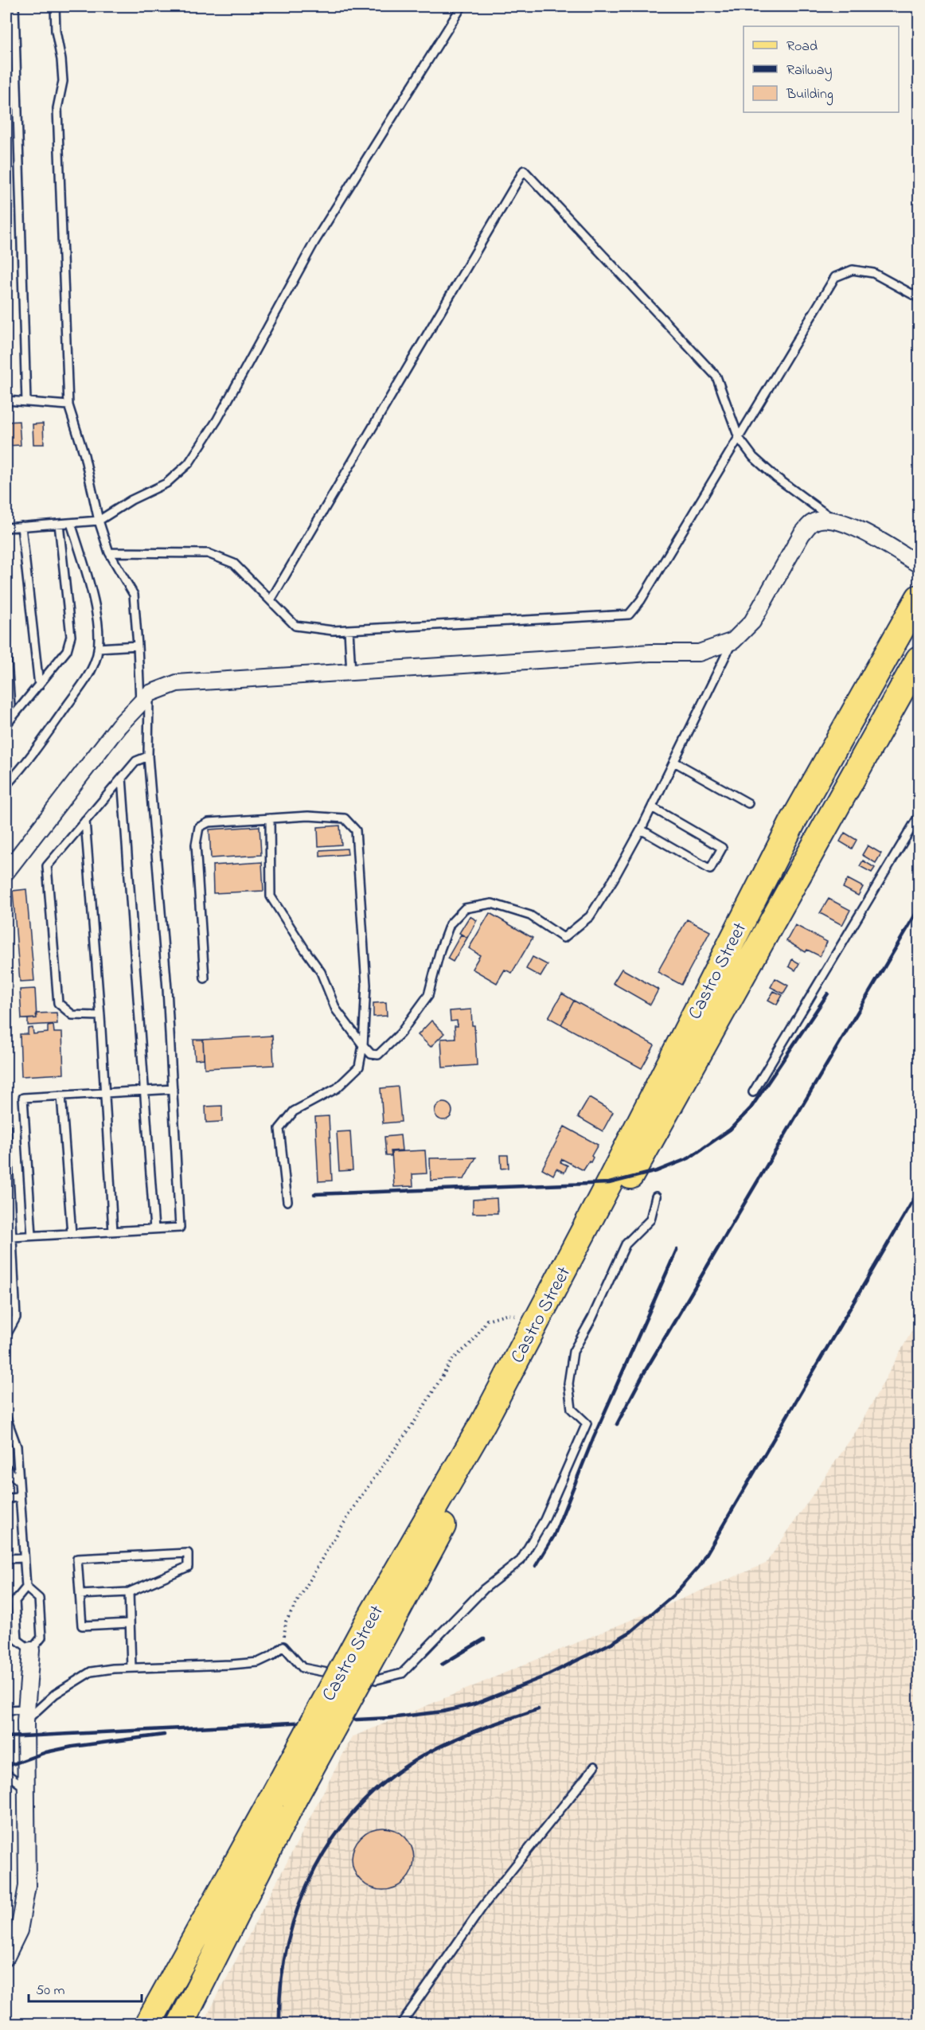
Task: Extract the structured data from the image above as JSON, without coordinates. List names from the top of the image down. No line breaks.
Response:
{"streets":{"main road":["Castro Street"]},"legend":["Road","Railway","Building"],"scale_bar":"50 m"}
